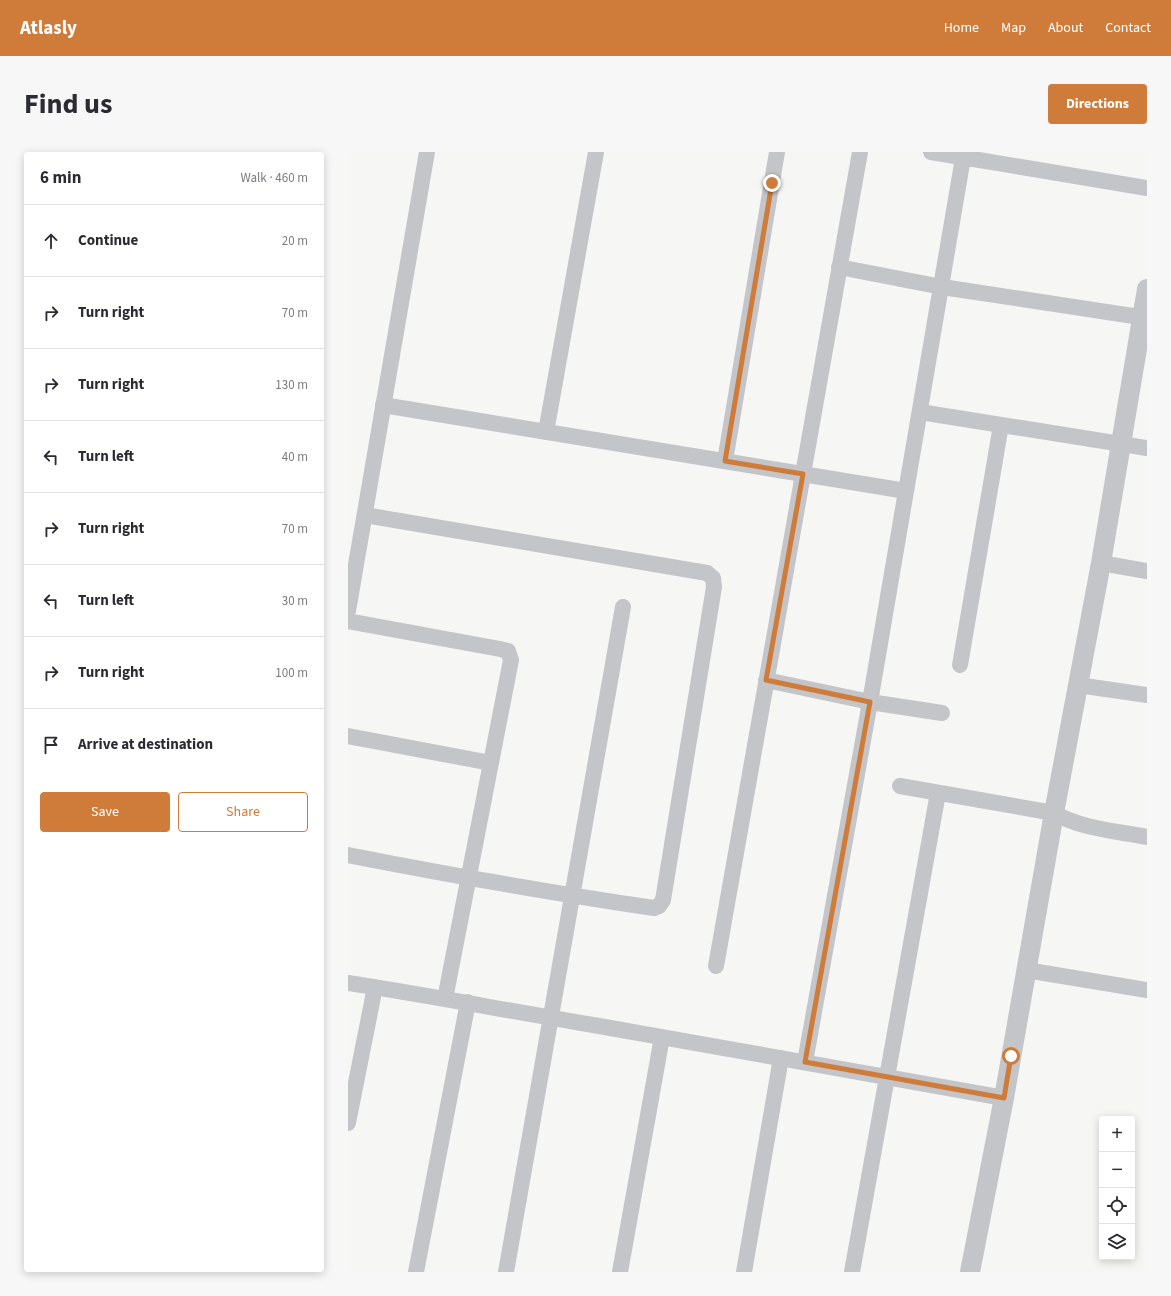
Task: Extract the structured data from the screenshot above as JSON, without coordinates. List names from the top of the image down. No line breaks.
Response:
{"page":{"header":"Atlasly","nav":["Home","Map","About","Contact"],"title":"Find us","buttons":["Directions",["Save","Share"]],"heading":["6 min","Walk · 460 m"],"list":[["Continue","20 m"],["Turn right","70 m"],["Turn right","130 m"],["Turn left","40 m"],["Turn right","70 m"],["Turn left","30 m"],["Turn right","100 m"],"Arrive at destination"],"map_buttons":["+","−"]}}
